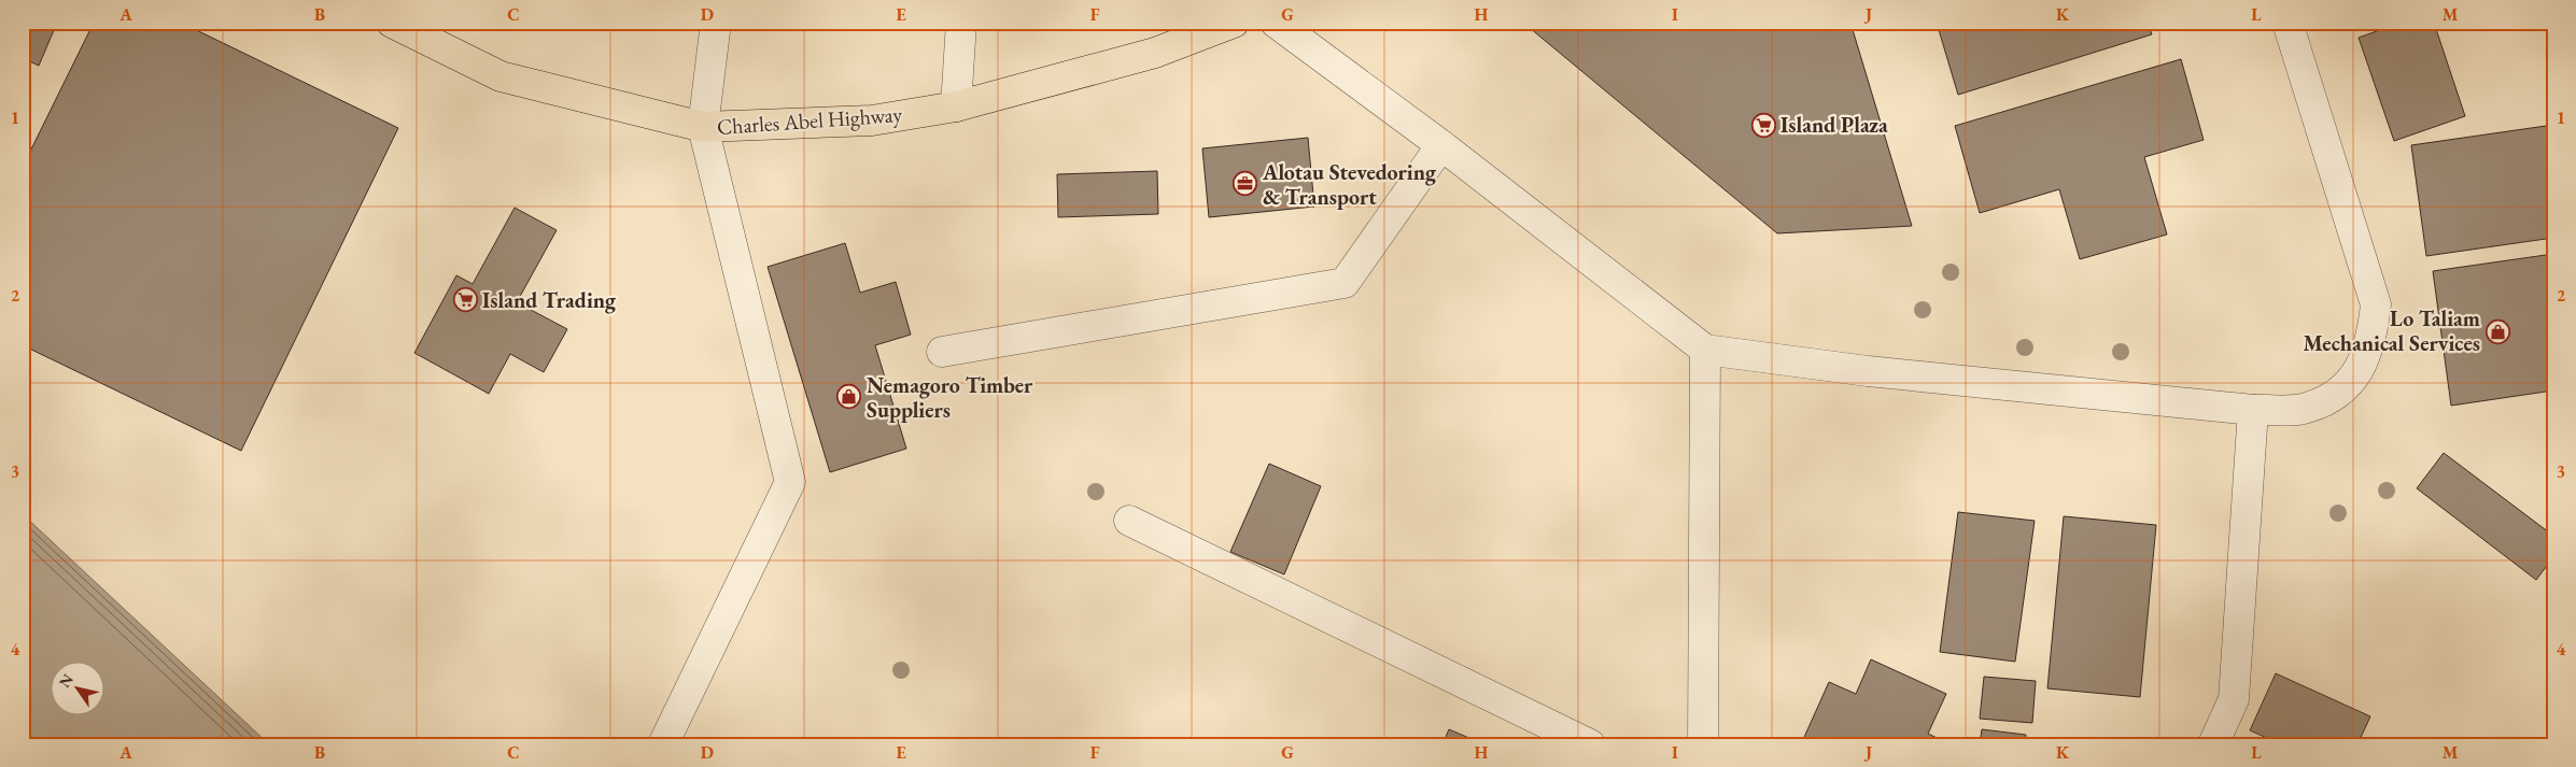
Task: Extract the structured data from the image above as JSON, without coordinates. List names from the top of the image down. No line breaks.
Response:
{"streets":{"main road":["Charles Abel Highway"]},"places":{"supermarket":["Island Plaza","Island Trading"],"office":["Alotau Stevedoring & Transport"],"shop":["Lo Taliam Mechanical Services","Nemagoro Timber Suppliers"]},"north":"top left","grid":{"columns":["A","B","C","D","E","F","G","H","I","J","K","L","M"],"rows":["1","2","3","4"]}}
